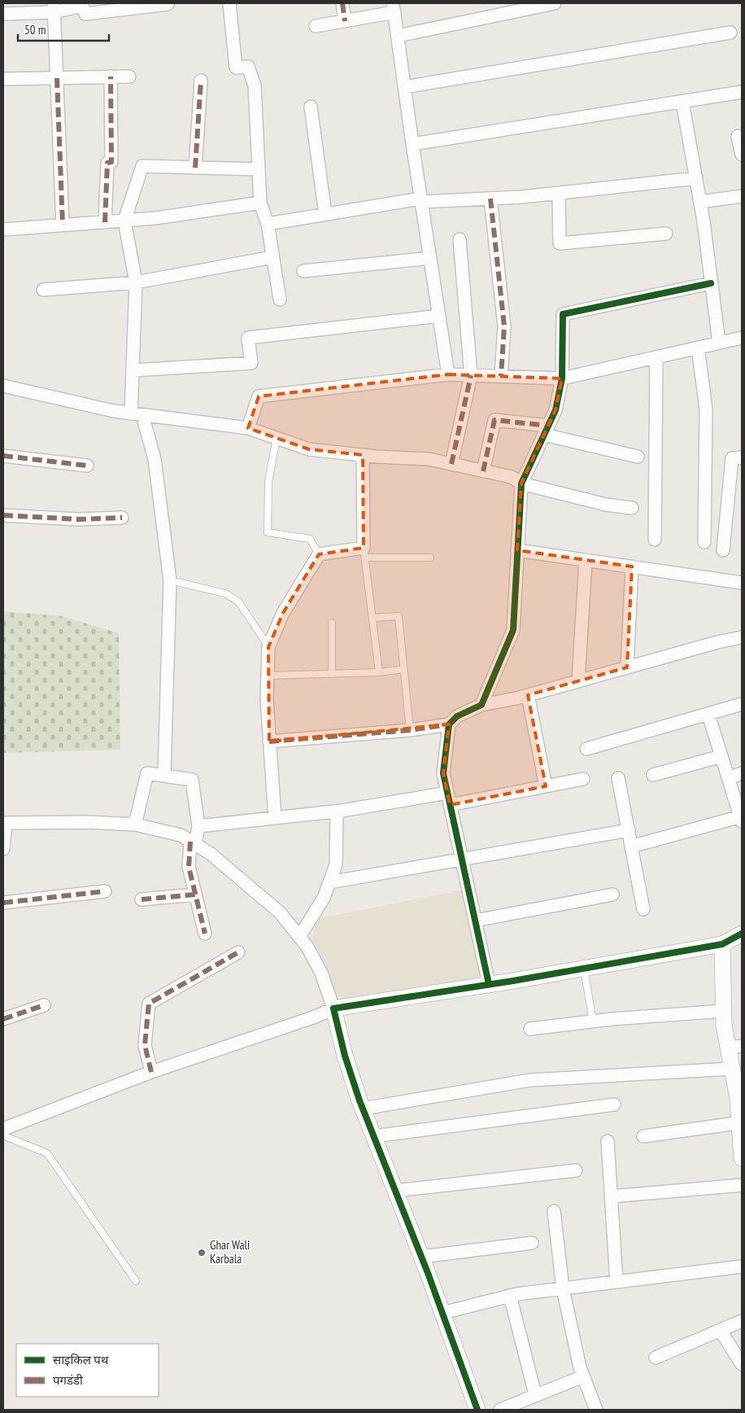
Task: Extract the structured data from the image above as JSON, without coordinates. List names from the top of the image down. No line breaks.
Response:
{"places":["Ghar Wali Karbala"],"legend":["साइकिल पथ","पगडंडी"],"scale_bar":"50 m"}
